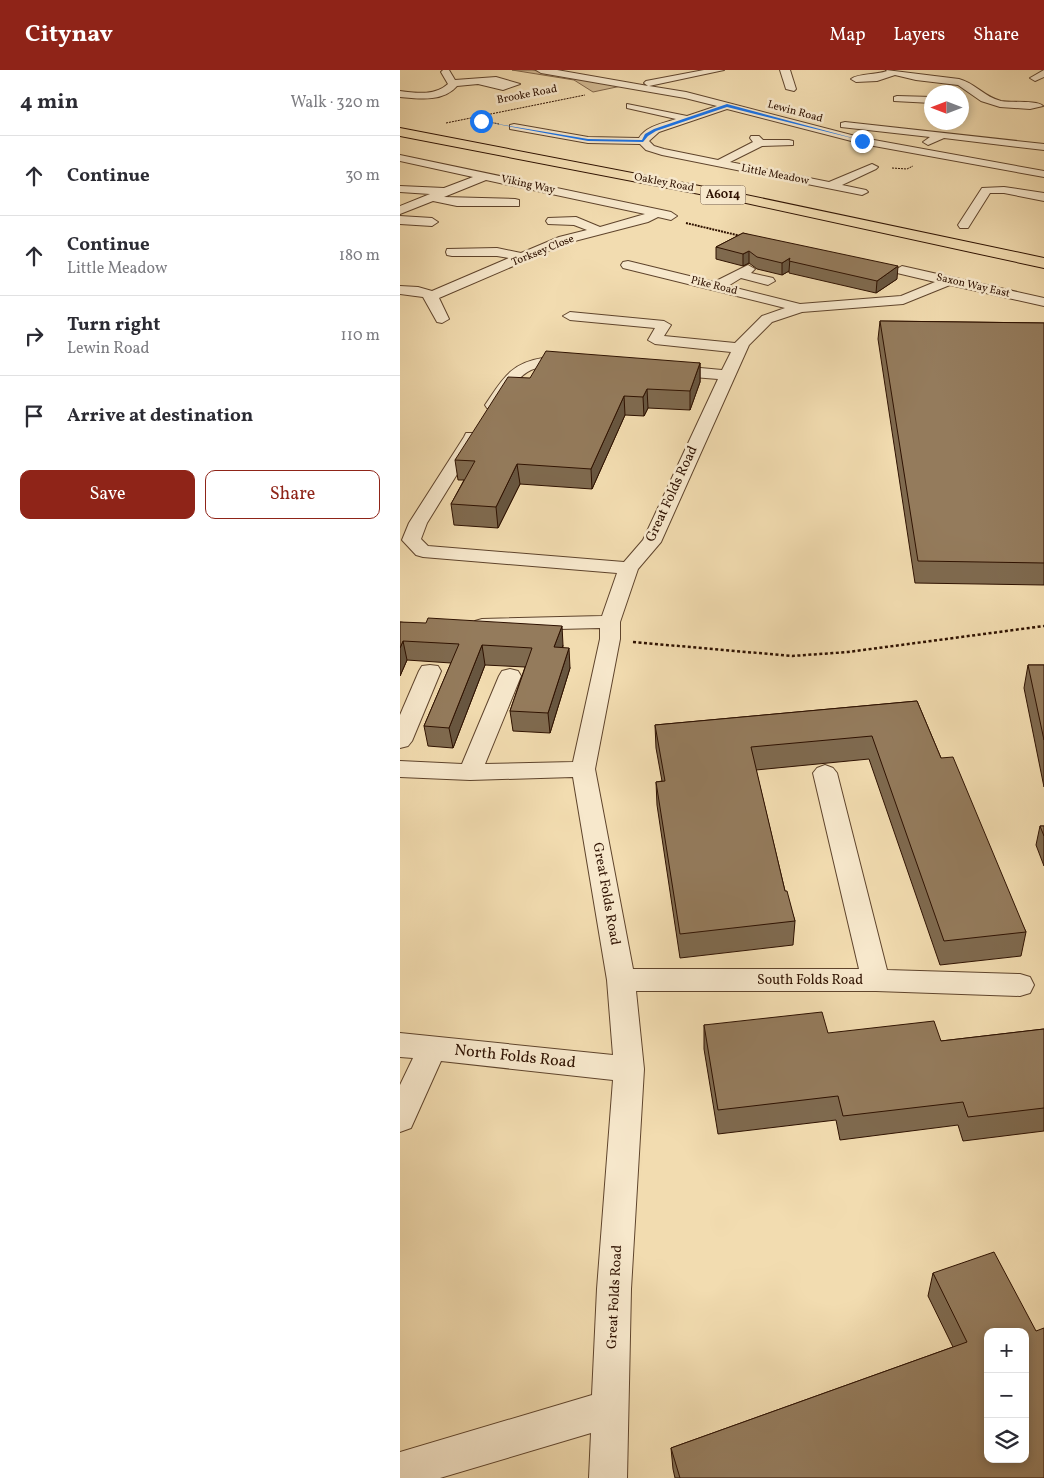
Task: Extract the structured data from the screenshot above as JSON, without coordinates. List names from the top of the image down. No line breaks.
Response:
{"streets":{"main road":["Oakley Road","A6014"],"street":["Lewin Road","Little Meadow","Viking Way","Torksey Close","Pike Road","Saxon Way East","Great Folds Road","South Folds Road","North Folds Road"],"path":["Brooke Road"]},"crossings":[["Brooke Road","Oakley Road"],["Viking Way","Torksey Close"],["Great Folds Road","South Folds Road"],["Great Folds Road","North Folds Road"]],"north":"left","page":{"header":"Citynav","nav":["Map","Layers","Share"],"heading":["4 min","Walk · 320 m"],"list":[["Continue","30 m"],["Continue","Little Meadow","180 m"],["Turn right","Lewin Road","110 m"],"Arrive at destination"],"buttons":["Save","Share"],"map_buttons":["+","−"]}}
